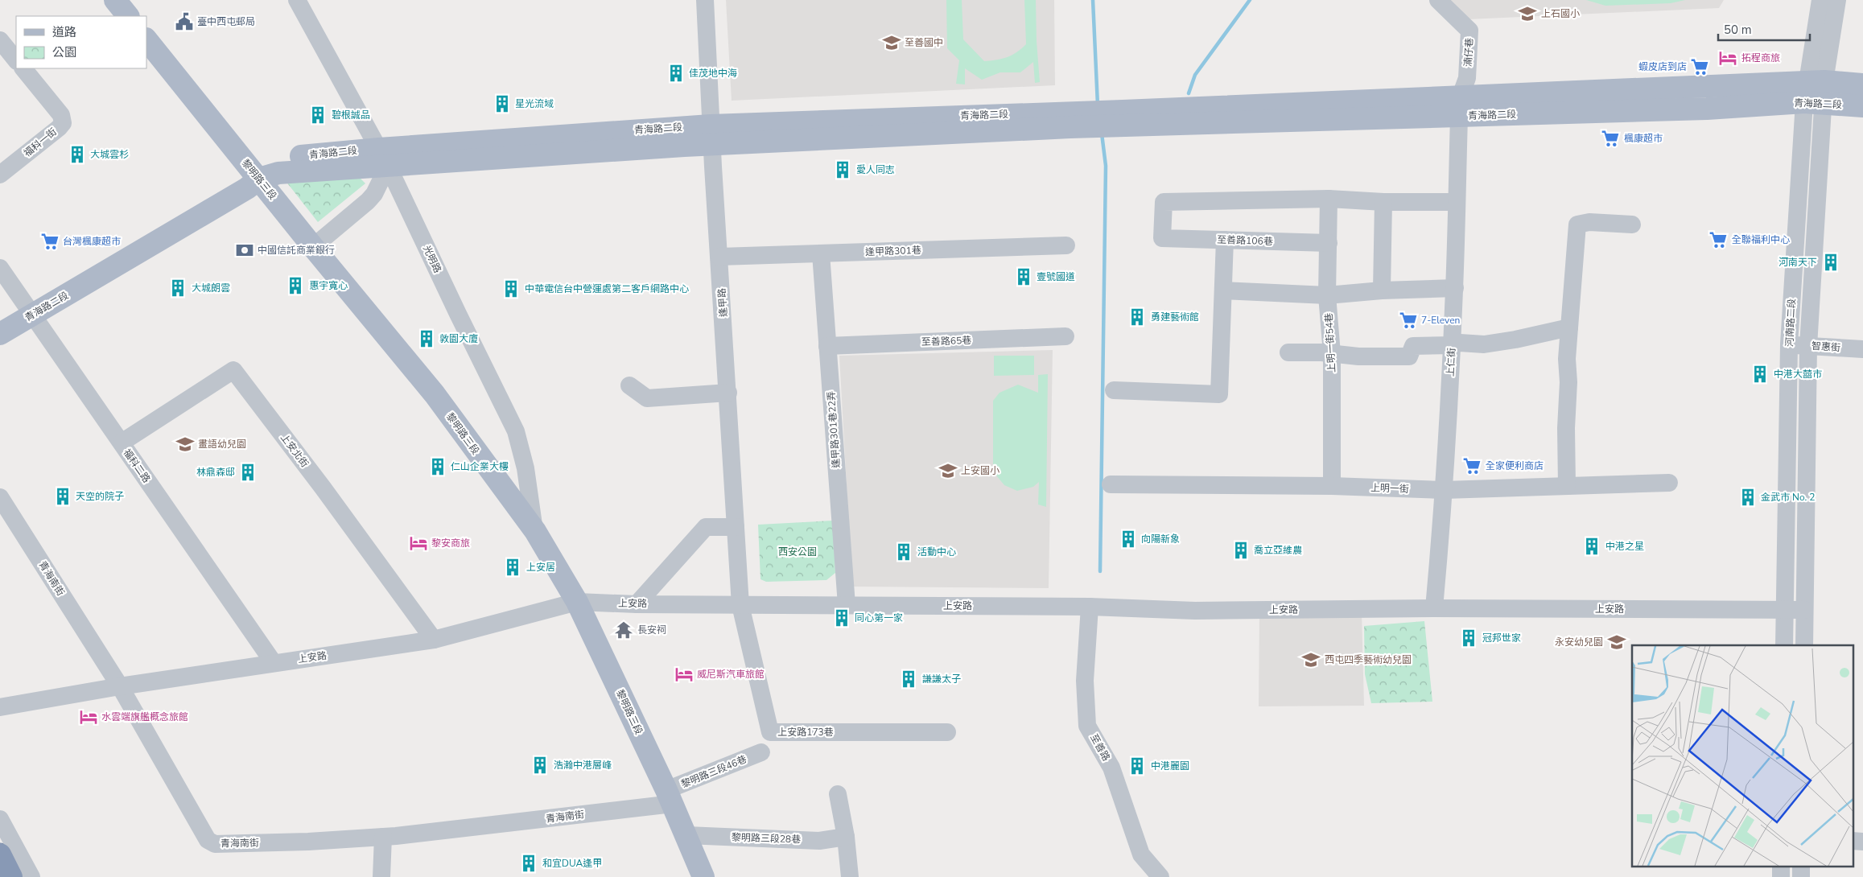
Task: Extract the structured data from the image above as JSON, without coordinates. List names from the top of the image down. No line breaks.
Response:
{"streets":{"main road":["青海路二段","黎明路三段"],"street":["湳仔巷","福科一街","至善路106巷","逢甲路301巷","光明路","逢甲路","河南路二段","至善路65巷","上明一街54巷","智惠街","上仁街","逢甲路301巷22弄","上安北街","福科二路","上明一街","青海南街","上安路","上安路173巷","至善路","黎明路三段46巷","黎明路三段28巷"]},"crossings":[["湳仔巷","青海路二段"],["湳仔巷","上仁街"],["青海路二段","黎明路三段"],["青海路二段","光明路"],["青海路二段","逢甲路"],["青海路二段","河南路二段"],["青海路二段","上仁街"],["青海路二段","福科二路"],["黎明路三段","光明路"],["黎明路三段","青海南街"],["黎明路三段","上安路"],["黎明路三段","黎明路三段46巷"],["黎明路三段","黎明路三段28巷"],["至善路106巷","上明一街54巷"],["逢甲路301巷","逢甲路"],["逢甲路301巷","逢甲路301巷22弄"],["逢甲路","上安路"],["逢甲路","上安路173巷"],["河南路二段","智惠街"],["河南路二段","上安路"],["至善路65巷","逢甲路301巷22弄"],["上明一街54巷","上明一街"],["上仁街","上明一街"],["上仁街","上安路"],["逢甲路301巷22弄","上安路"],["上安北街","福科二路"],["上安北街","上安路"],["福科二路","上安路"],["青海南街","上安路"],["青海南街","黎明路三段46巷"],["上安路","上安路173巷"],["上安路","至善路"]],"parks":["西安公園"],"places":{"school or university":["上石國小","至善國中","畫語幼兒園","上安國小","永安幼兒園","西屯四季藝術幼兒園"],"public building":["臺中西屯郵局"],"hotel":["拓程商旅","黎安商旅","威尼斯汽車旅館","水雲端旗艦概念旅館"],"supermarket":["蝦皮店到店","楓康超市","全聯福利中心","台灣楓康超市","7-Eleven","全家便利商店"],"building":["佳茂地中海","星光流域","碧根誠品","大城雲杉","愛人同志","河南天下","壹號國道","惠宇寬心","大城朗雲","中華電信台中營運處第二客戶網路中心","勇建藝術館","敦園大廈","中港大囍市","仁山企業大樓","林鼎森邸","天空的院子","金武市 No. 2","向陽新象","中港之星","喬立亞維農","活動中心","上安居","同心第一家","冠邦世家","謙謙太子","浩瀚中港層峰","中港麗園","和宜DUA逢甲"],"bank":["中國信託商業銀行"],"temple":["長安祠"]},"legend":["道路","公園"],"scale_bar":"50 m"}
